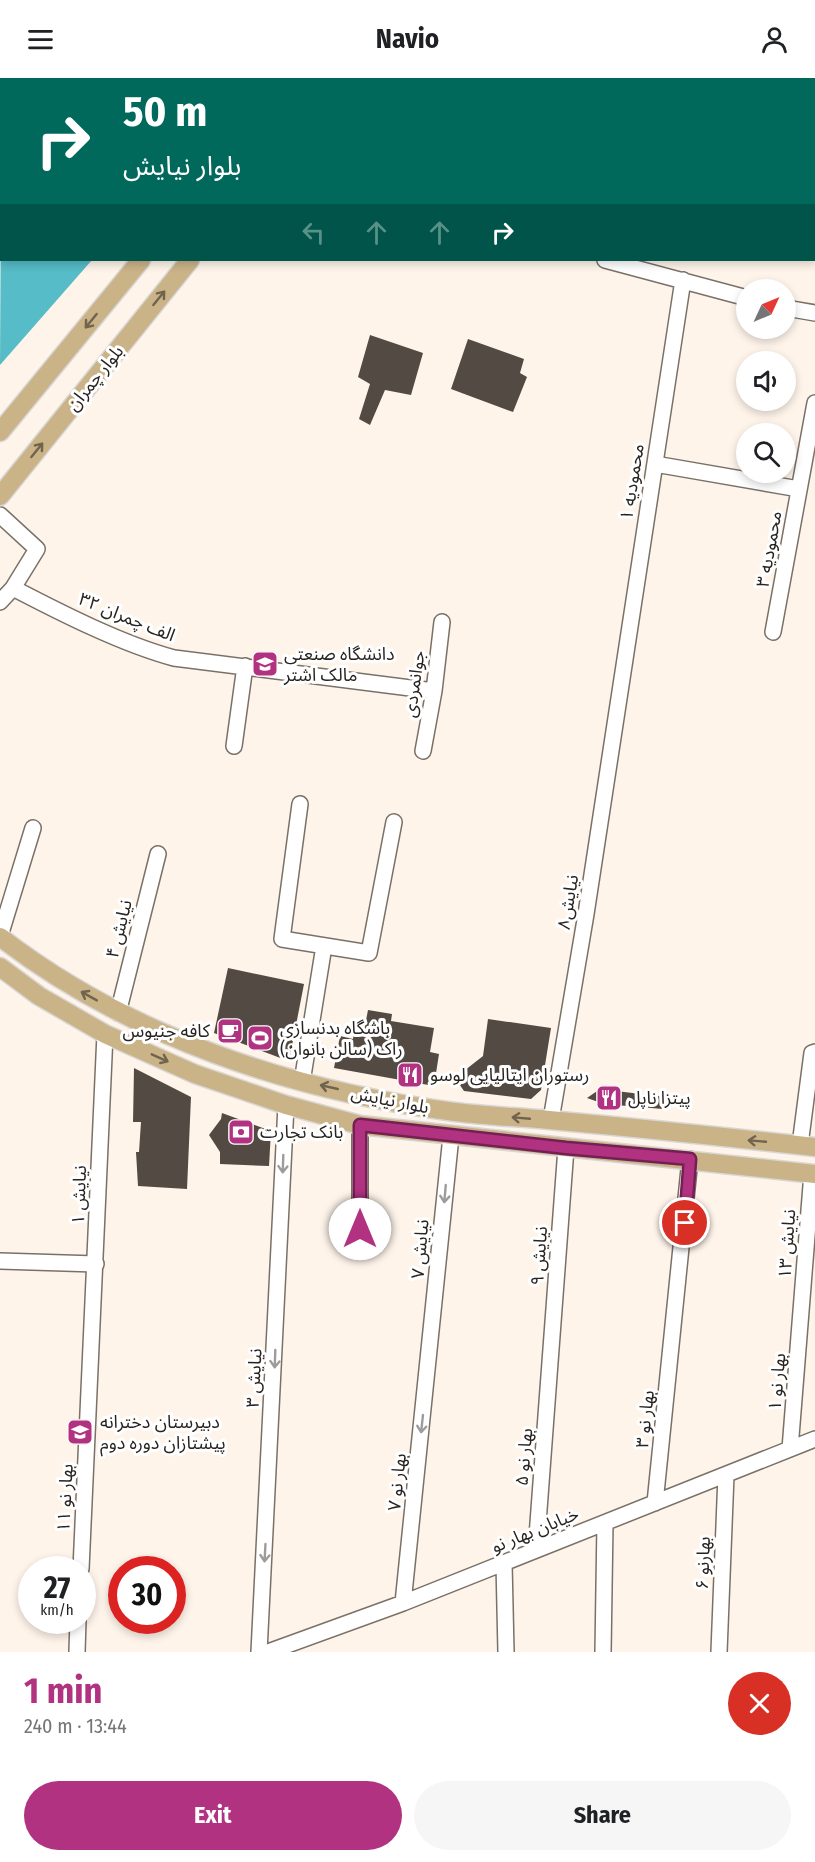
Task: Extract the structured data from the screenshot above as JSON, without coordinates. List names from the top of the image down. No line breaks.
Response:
{"streets":{"main road":["بلوار چمران","بلوار نیایش"],"street":["۱ محمودیه","۳ محمودیه","۳۲ الف چمران","جوانمردی","نیایش۸","نیایش ۴","نیایش ۱","نیایش ۱۳","نیایش ۷","نیایش ۹","نیایش ۳","۱ بهار نو","۳ بهار نو","۵ بهار نو","۷ بهار نو","۱۱ بهار نو","خیابان بهار نو","۶ بهارنو"]},"crossings":[["۱ محمودیه","نیایش۸"],["۳۲ الف چمران","جوانمردی"],["نیایش۸","بلوار نیایش"],["نیایش ۴","بلوار نیایش"],["بلوار نیایش","نیایش ۱"],["بلوار نیایش","نیایش ۱۳"],["بلوار نیایش","نیایش ۷"],["بلوار نیایش","نیایش ۹"],["بلوار نیایش","نیایش ۳"],["بلوار نیایش","۳ بهار نو"],["نیایش ۱","۱۱ بهار نو"],["نیایش ۱۳","۱ بهار نو"],["نیایش ۷","۷ بهار نو"],["نیایش ۹","۵ بهار نو"],["۱ بهار نو","خیابان بهار نو"],["۳ بهار نو","خیابان بهار نو"],["۵ بهار نو","خیابان بهار نو"],["۷ بهار نو","خیابان بهار نو"],["خیابان بهار نو","۶ بهارنو"]],"one_way":["نیایش ۳","۷ بهار نو"],"places":{"school or university":["دانشگاه صنعتی مالک اشتر","دبیرستان دخترانه پیشتازان دوره دوم"],"cafe":["کافه جنیوس"],"sports":["باشگاه بدنسازی راک (سالن بانوان)"],"restaurant":["رستوران ایتالیایی لوسو","پیتزا ناپل"],"bank":["بانک تجارت"]},"north":"top right","page":{"header":"Navio","turn":["50 m","بلوار نیایش"],"speed":"27 km/h","limit":"30","heading":["1 min","240 m · 13:44"],"buttons":["Exit","Share"]}}
